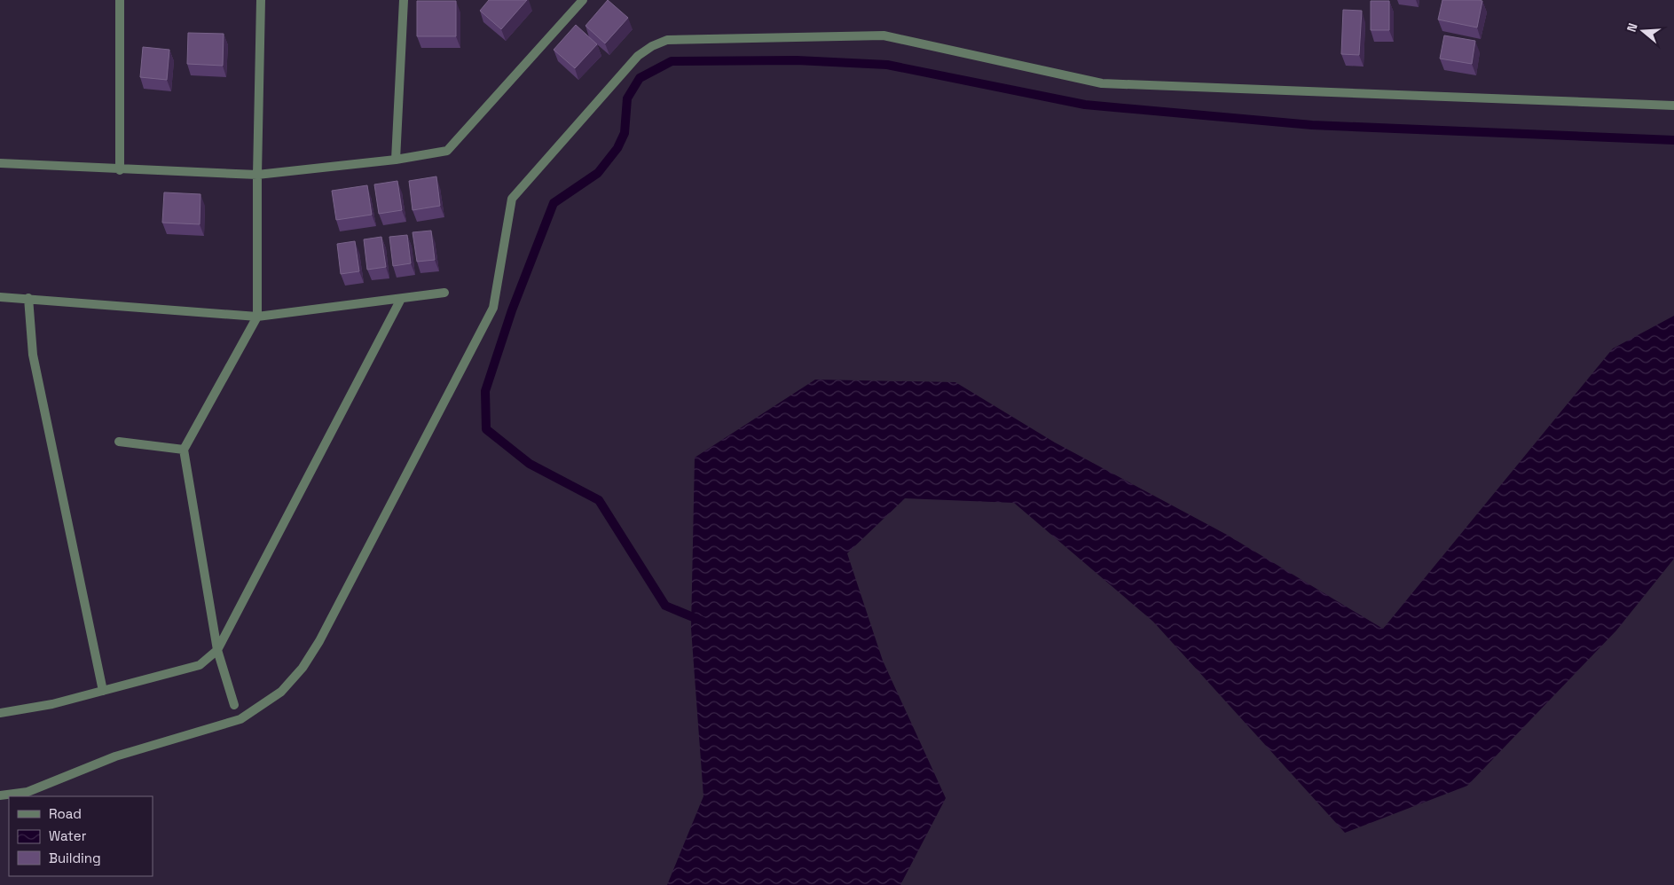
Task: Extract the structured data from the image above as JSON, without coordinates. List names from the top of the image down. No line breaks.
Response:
{"legend":["Road","Water","Building"],"north":"left"}
